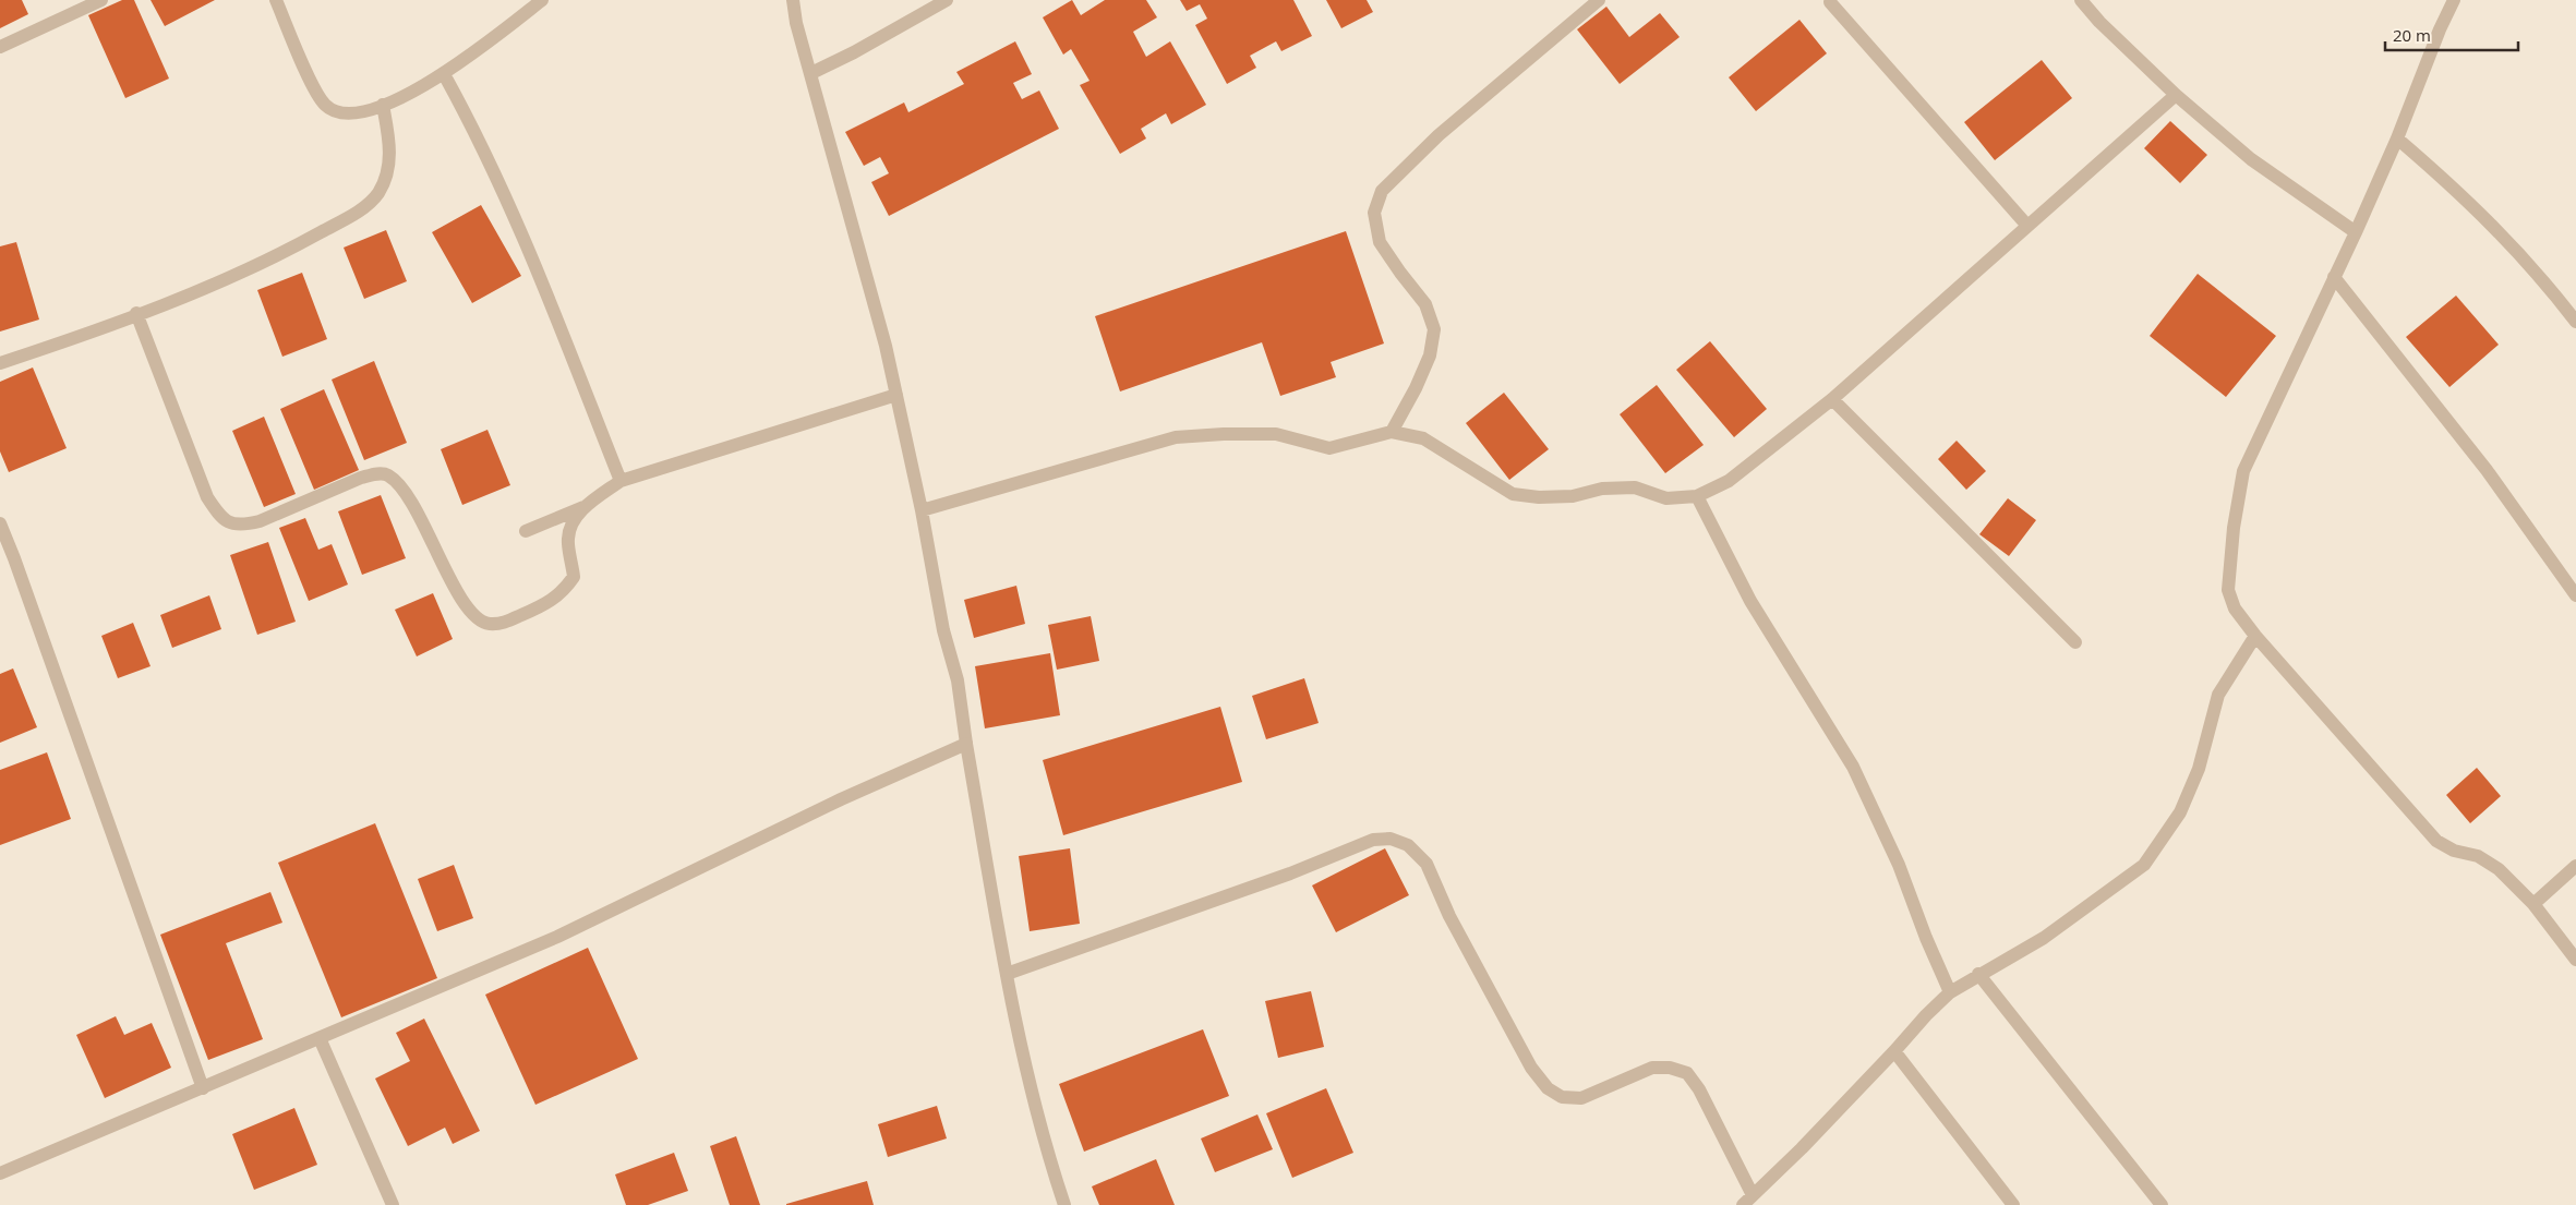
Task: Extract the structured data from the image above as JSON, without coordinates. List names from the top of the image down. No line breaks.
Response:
{"scale_bar":"20 m"}
